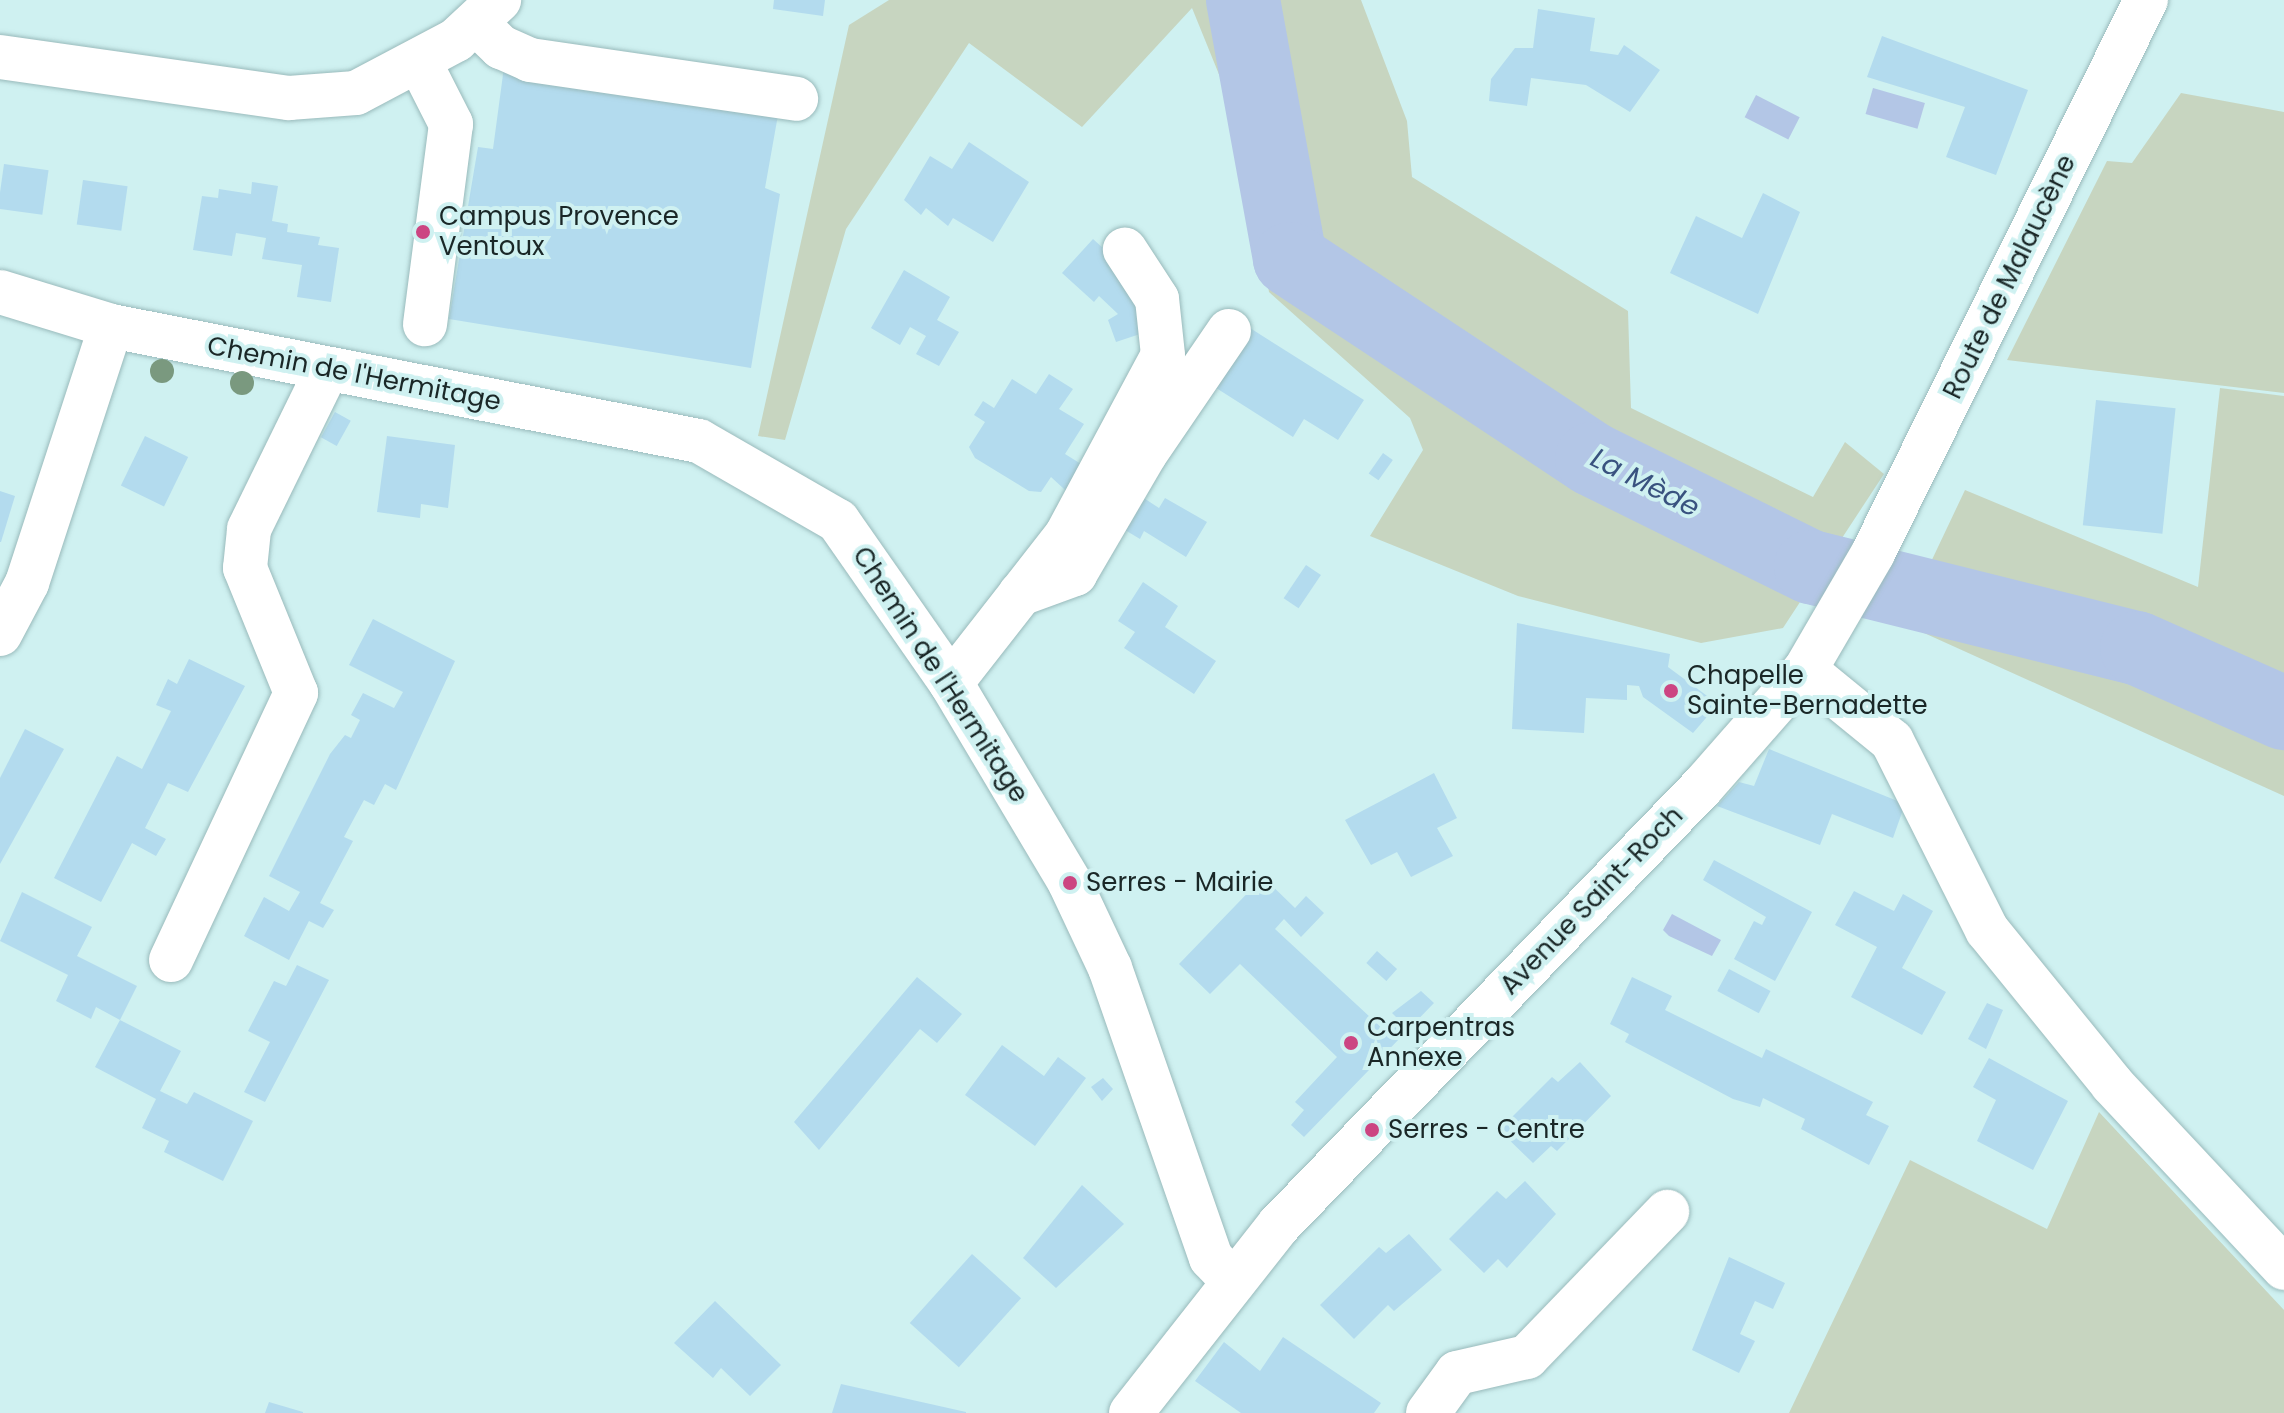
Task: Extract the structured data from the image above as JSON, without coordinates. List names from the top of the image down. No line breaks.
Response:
{"streets":{"street":["Route de Malaucène","Chemin de l'Hermitage","Avenue Saint-Roch"]},"crossings":[["Route de Malaucène","Avenue Saint-Roch"],["Chemin de l'Hermitage","Avenue Saint-Roch"]],"water":["La Mède"],"places":["Campus Provence Ventoux","Chapelle Sainte-Bernadette","Serres - Mairie","Carpentras Annexe","Serres - Centre"]}
